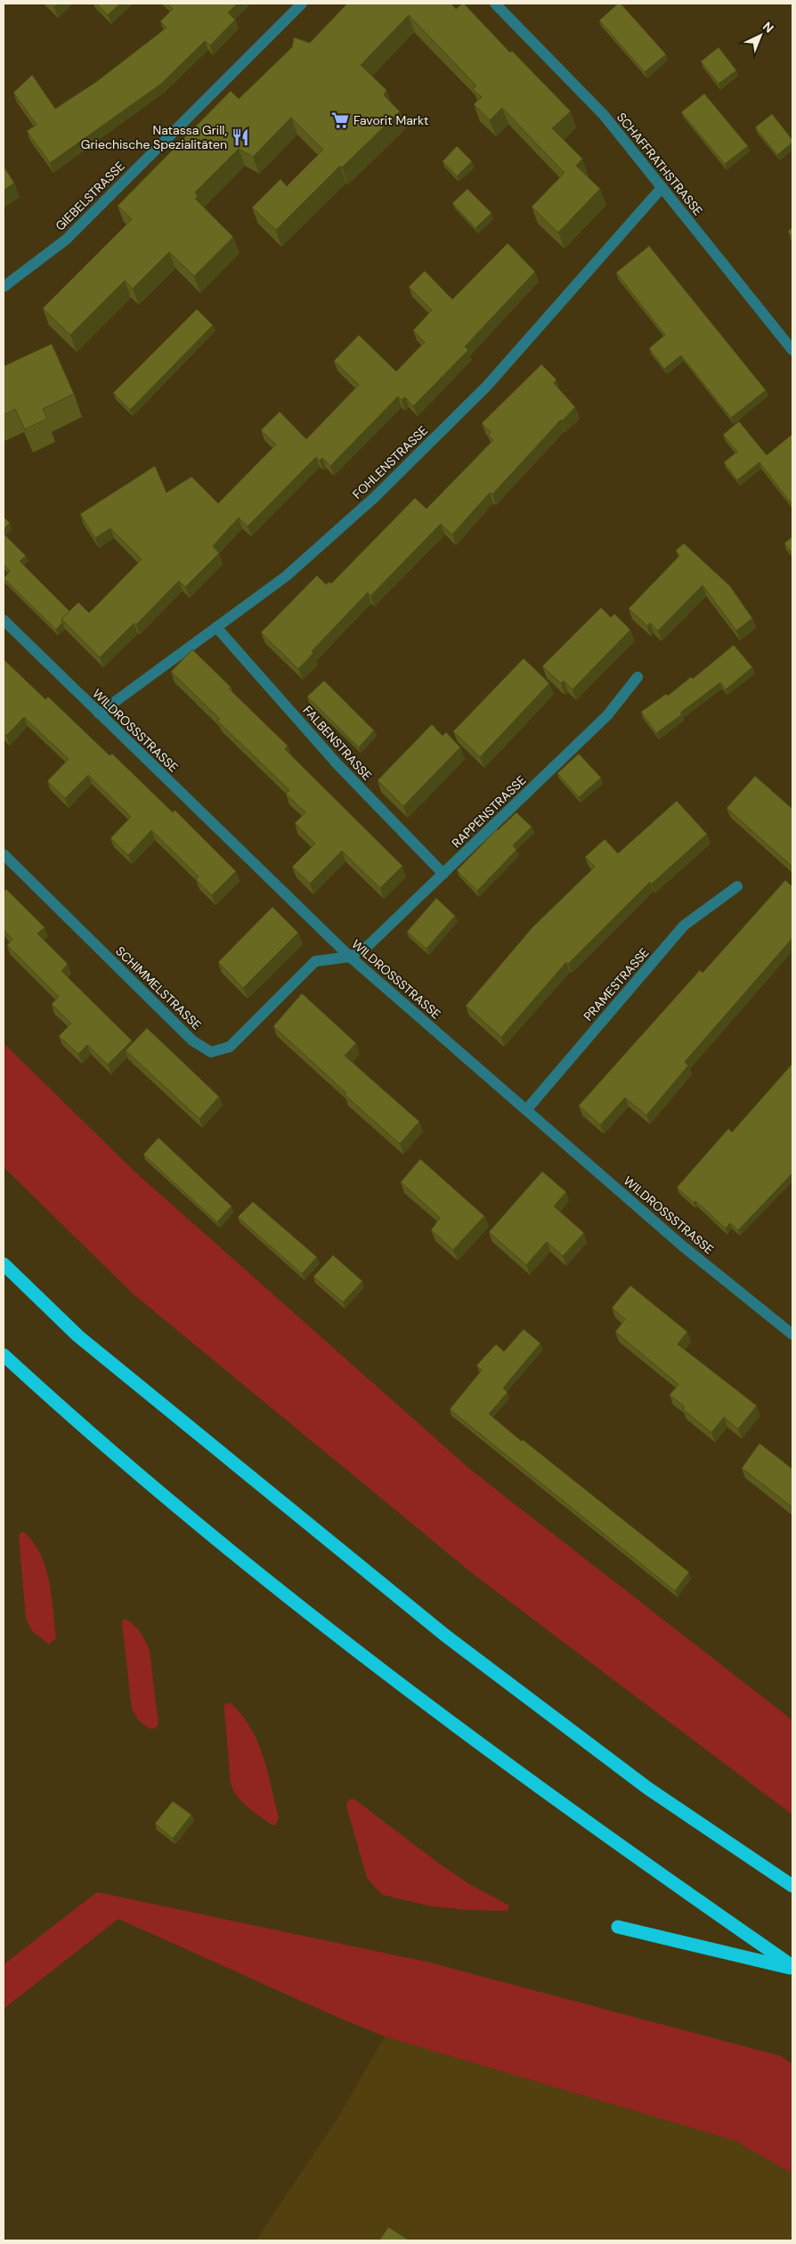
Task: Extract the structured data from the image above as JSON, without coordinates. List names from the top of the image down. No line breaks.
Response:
{"streets":{"street":["SCHAFFRATHSTRASSE","GIEBELSTRASSE","FOHLENSTRASSE","WILDROSSSTRASSE","FALBENSTRASSE","RAPPENSTRASSE","PRAMESTRASSE","SCHIMMELSTRASSE"]},"crossings":[["SCHAFFRATHSTRASSE","FOHLENSTRASSE"],["FOHLENSTRASSE","WILDROSSSTRASSE"],["FOHLENSTRASSE","FALBENSTRASSE"],["WILDROSSSTRASSE","RAPPENSTRASSE"],["WILDROSSSTRASSE","PRAMESTRASSE"],["WILDROSSSTRASSE","SCHIMMELSTRASSE"],["FALBENSTRASSE","RAPPENSTRASSE"],["RAPPENSTRASSE","SCHIMMELSTRASSE"]],"places":{"supermarket":["Favorit Markt"],"restaurant":["Natassa Grill, Griechische Spezialitäten"]},"north":"top right"}
